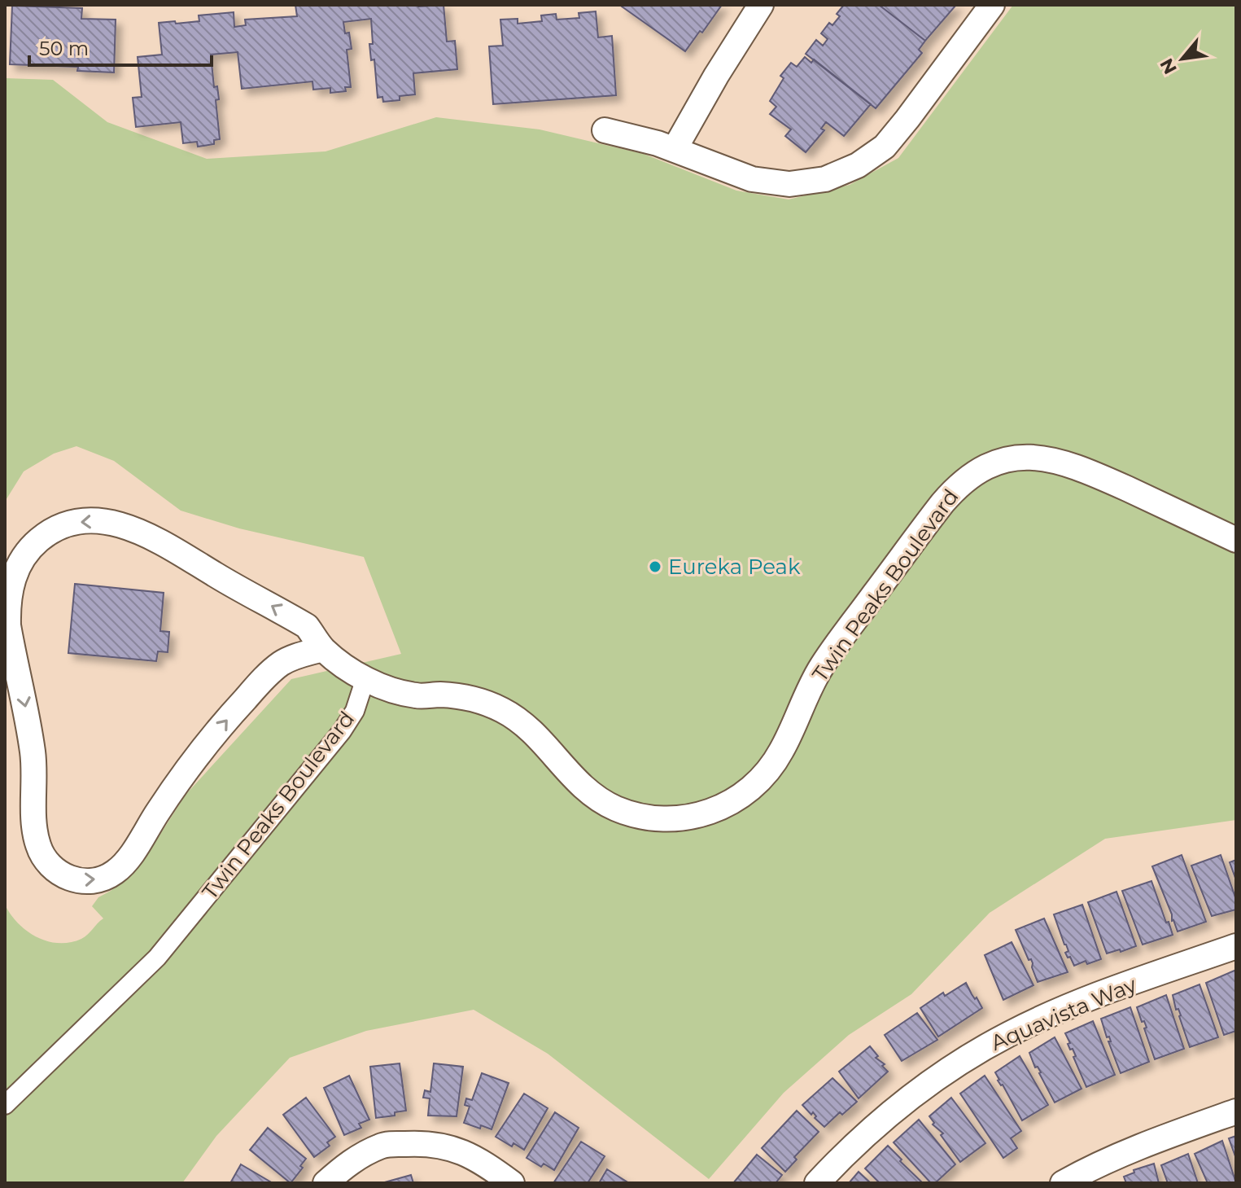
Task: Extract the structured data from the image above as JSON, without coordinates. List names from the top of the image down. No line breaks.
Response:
{"streets":{"street":["Twin Peaks Boulevard","Aquavista Way"]},"places":["Eureka Peak"],"scale_bar":"50 m","north":"bottom left"}
